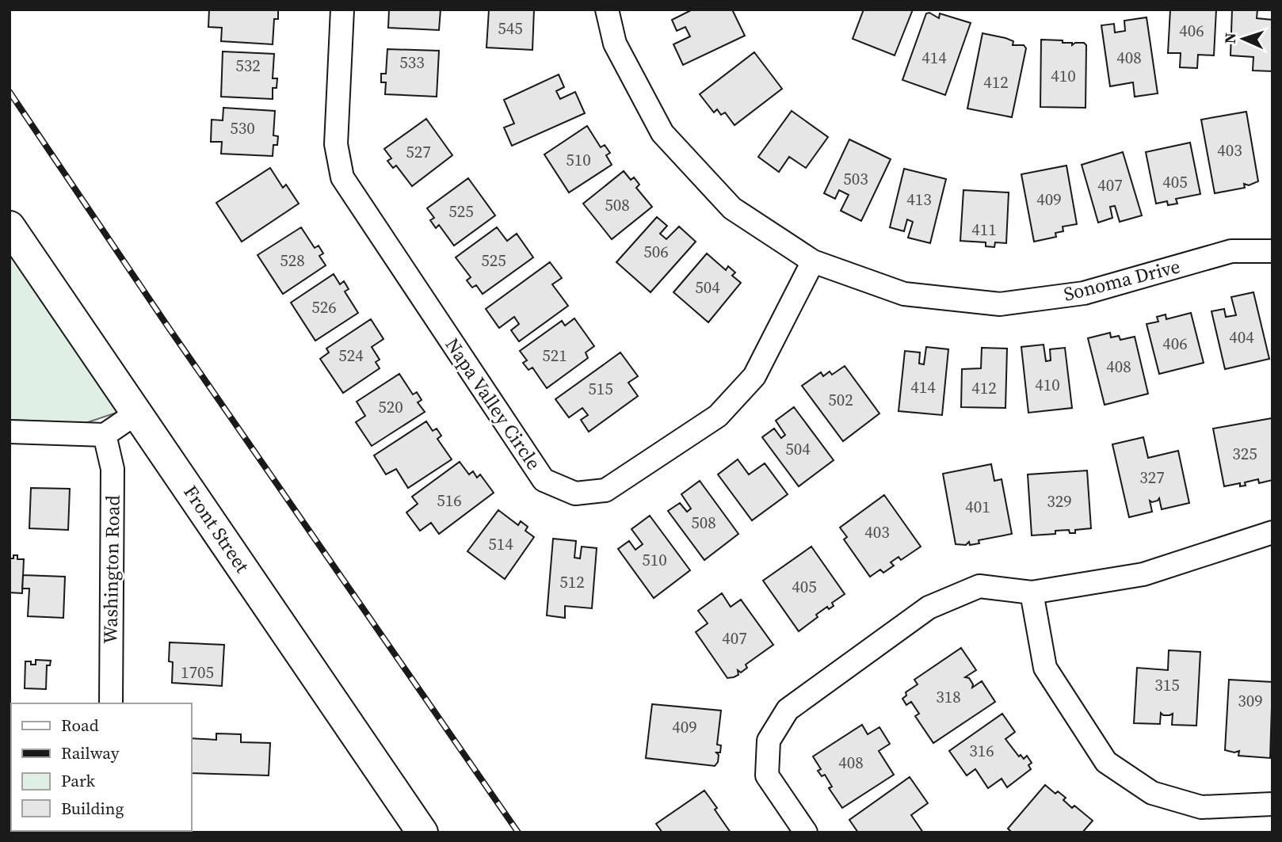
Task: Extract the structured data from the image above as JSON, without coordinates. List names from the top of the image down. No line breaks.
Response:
{"streets":{"street":["Sonoma Drive","Napa Valley Circle","Front Street","Washington Road"]},"crossings":[["Sonoma Drive","Napa Valley Circle"]],"house_numbers":["545","406","414","408","533","532","410","412","530","403","527","510","503","405","407","413","409","508","525","411","506","528","525","504","526","404","406","524","521","408","410","414","412","515","502","520","504","325","327","516","329","401","508","403","514","510","512","405","407","1705","315","318","309","409","316","408"],"legend":["Road","Railway","Park","Building"],"north":"left"}
